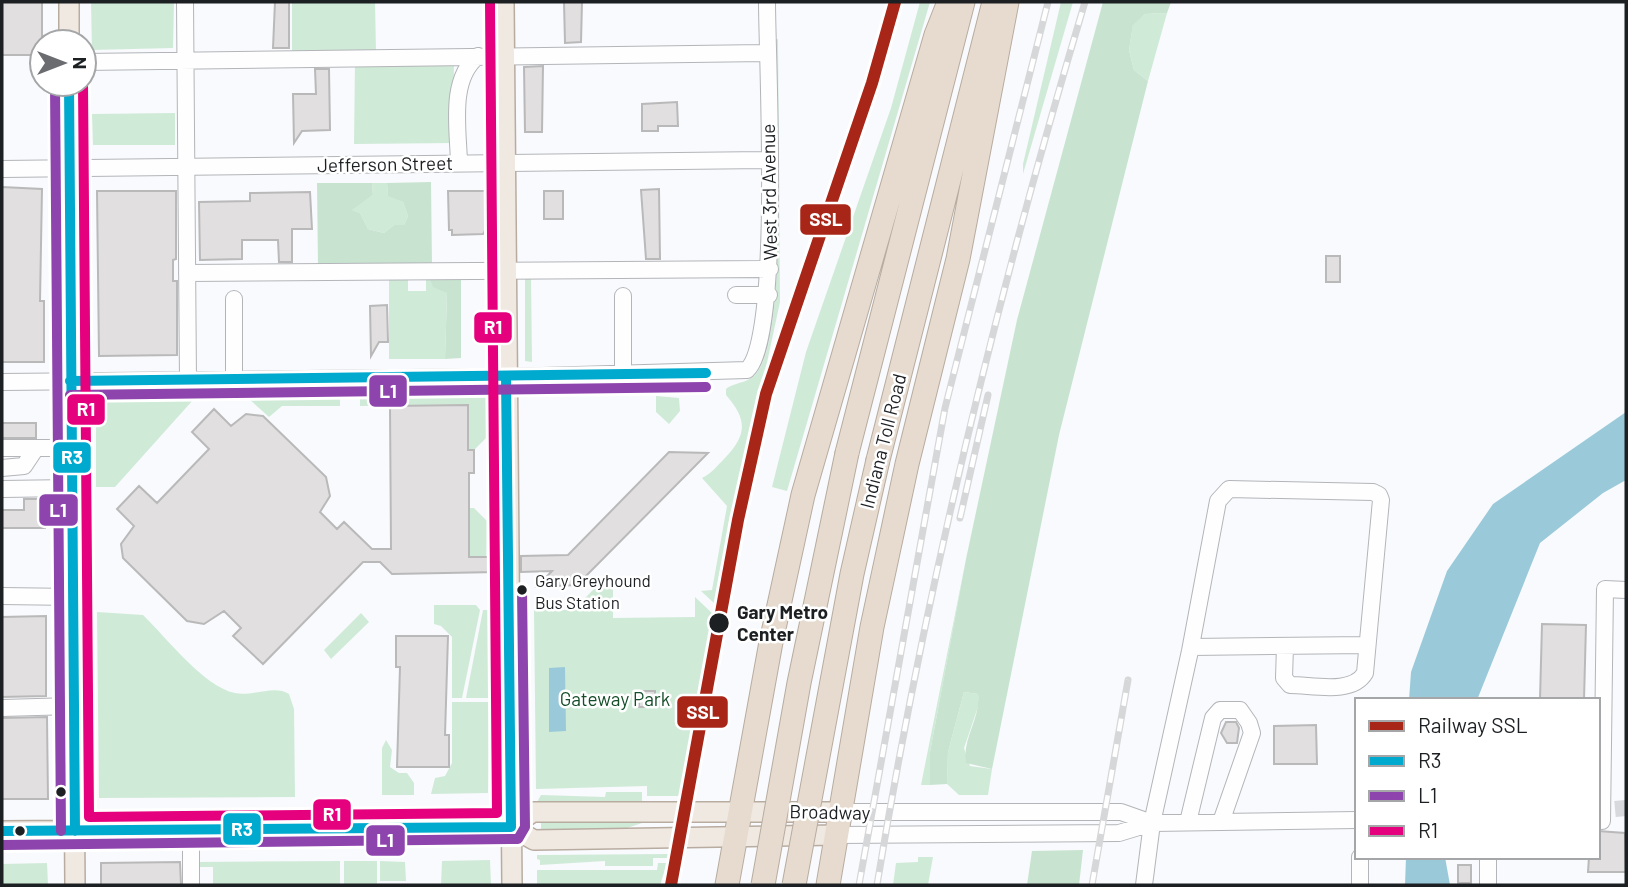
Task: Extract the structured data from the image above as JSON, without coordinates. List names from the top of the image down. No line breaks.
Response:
{"streets":{"highway":["Indiana Toll Road"],"main road":["Broadway"],"street":["Jefferson Street","West 3rd Avenue"]},"crossings":[["Jefferson Street","West 3rd Avenue"]],"parks":["Gateway Park"],"places":["Gary Greyhound Bus Station","Gary Metro Center"],"lines":["rail line SSL","transit line R1","transit line R3","transit line L1"],"legend":["Railway SSL","R3","L1","R1"],"north":"right"}
